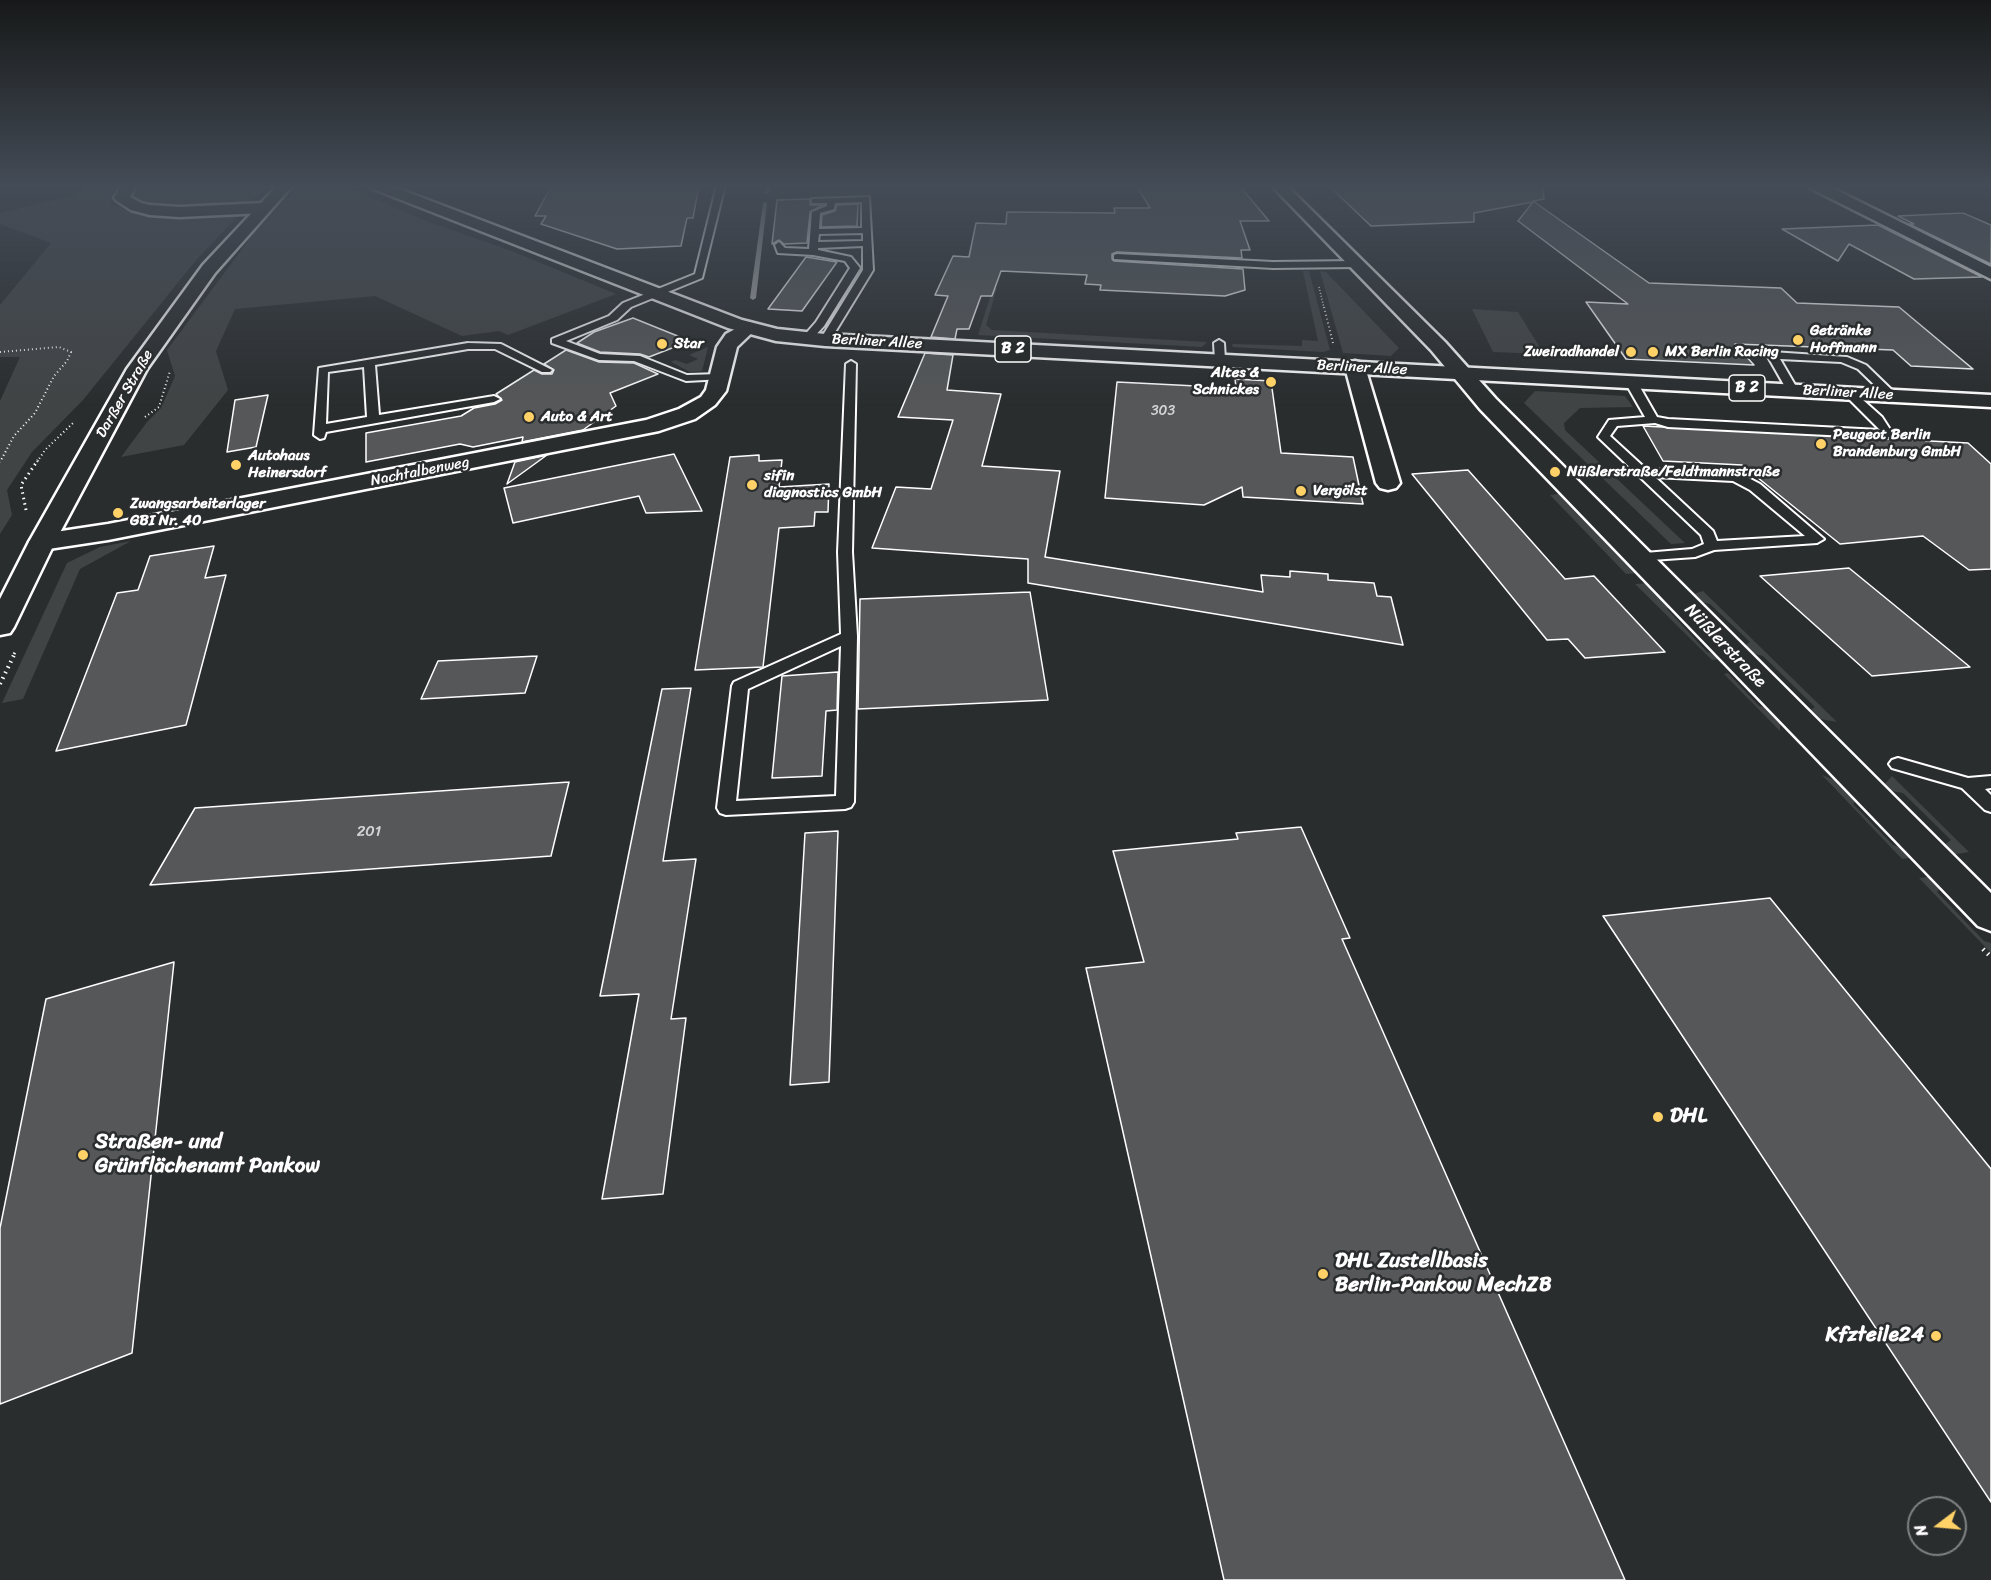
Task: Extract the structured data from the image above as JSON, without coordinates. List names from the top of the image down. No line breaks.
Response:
{"streets":{"main road":["Berliner Allee","B 2","Darßer Straße","Nachtalbenweg","Nüßlerstraße"]},"crossings":[["Berliner Allee","B 2"],["Berliner Allee","Nachtalbenweg"],["Berliner Allee","Nüßlerstraße"],["B 2","Nachtalbenweg"],["Darßer Straße","Nachtalbenweg"]],"places":["Getränke Hoffmann","Star","Zweiradhandel","MX Berlin Racing","Altes & Schnickes","Auto & Art","Peugeot Berlin Brandenburg GmbH","Autohaus Heinersdorf","Nüßlerstraße/Feldtmannstraße","sifin diagnostics GmbH","Vergölst","Zwangsarbeiterlager GBI Nr. 40","DHL","Straßen- und Grünflächenamt Pankow","DHL Zustellbasis Berlin-Pankow MechZB","Kfzteile24"],"house_numbers":["303","201"],"north":"left"}
